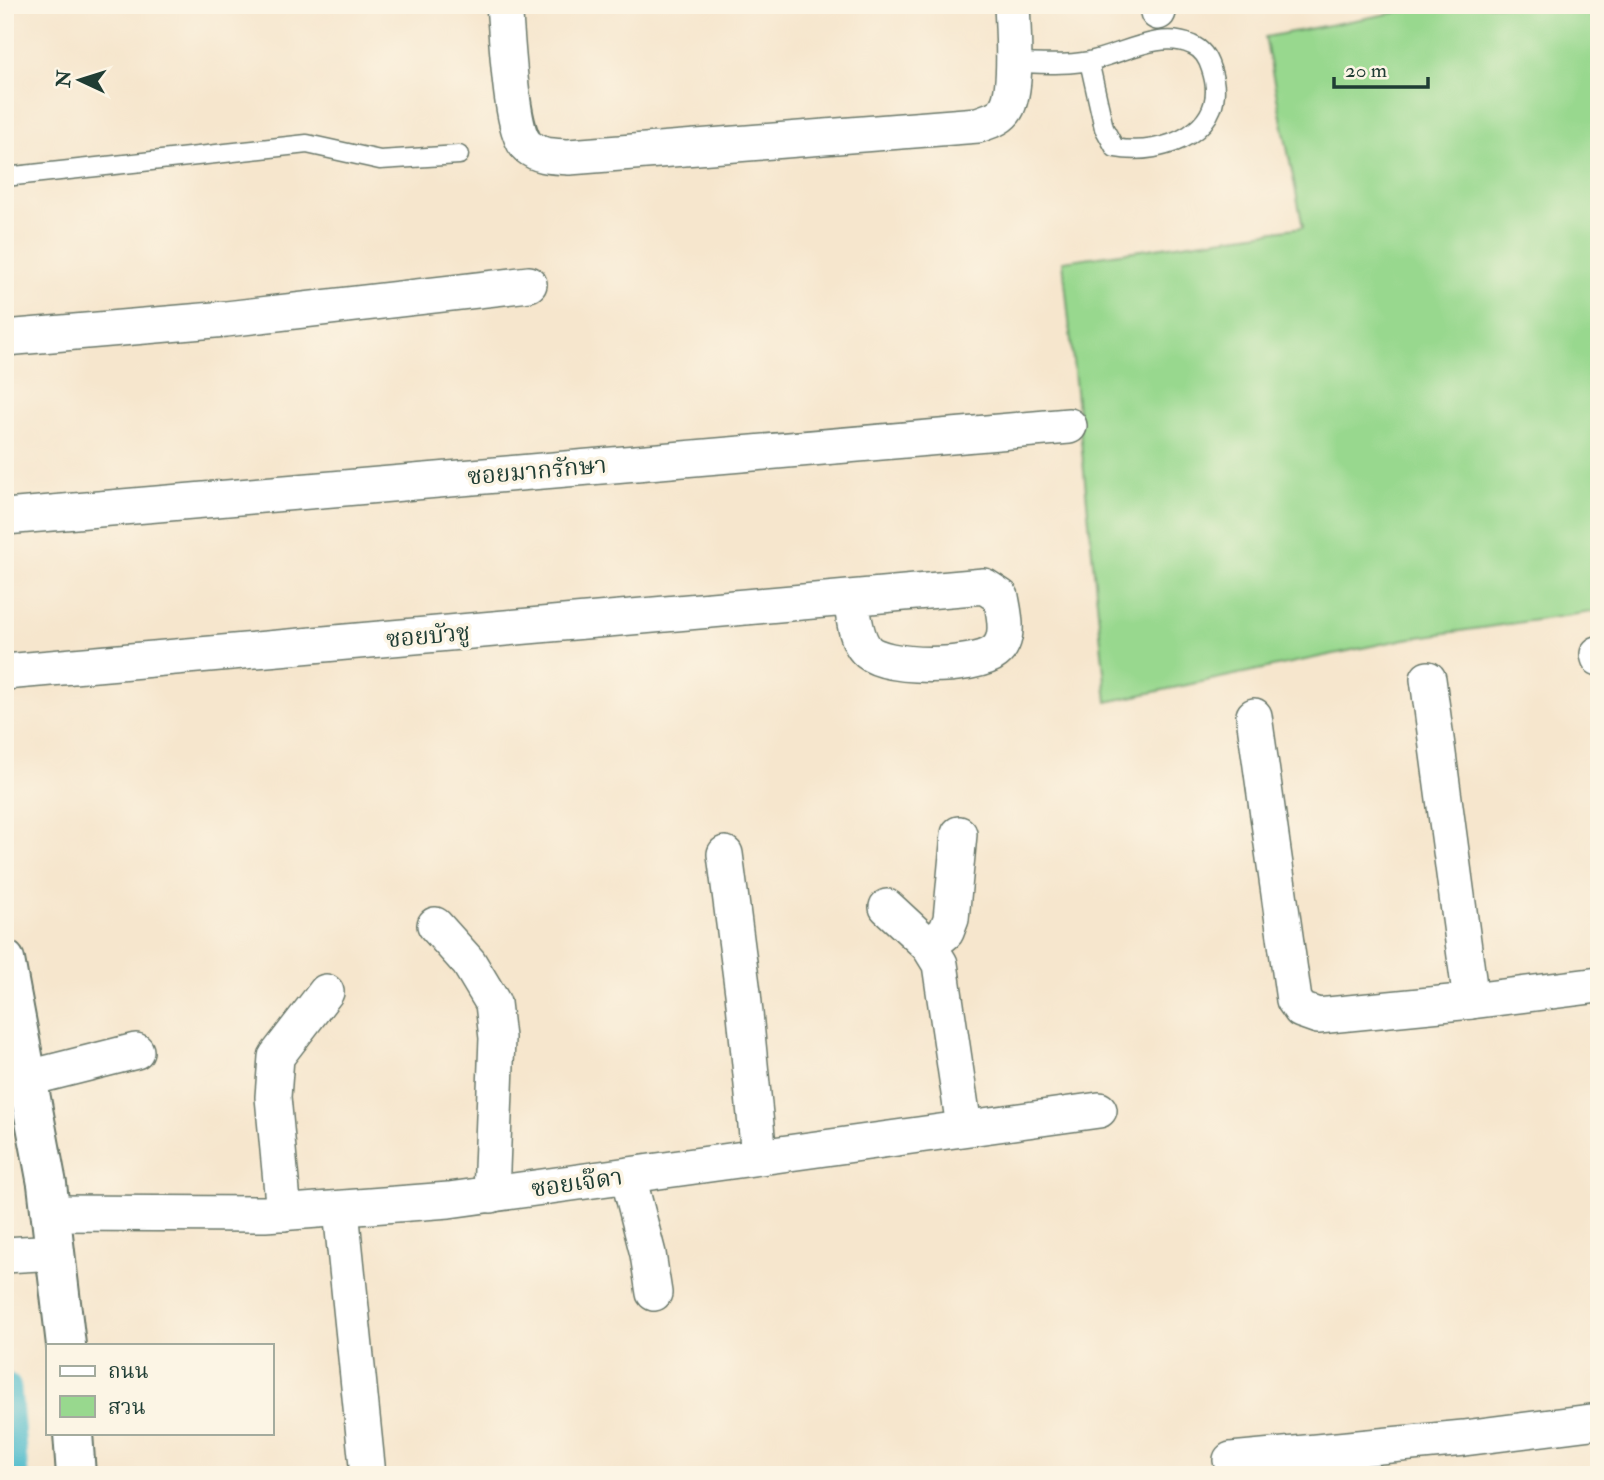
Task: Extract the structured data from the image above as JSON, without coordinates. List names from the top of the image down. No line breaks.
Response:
{"streets":{"street":["ซอยมากรักษา","ซอยบัวชู","ซอยเจ๊ดา"]},"legend":["ถนน","สวน"],"scale_bar":"20 m","north":"left"}
